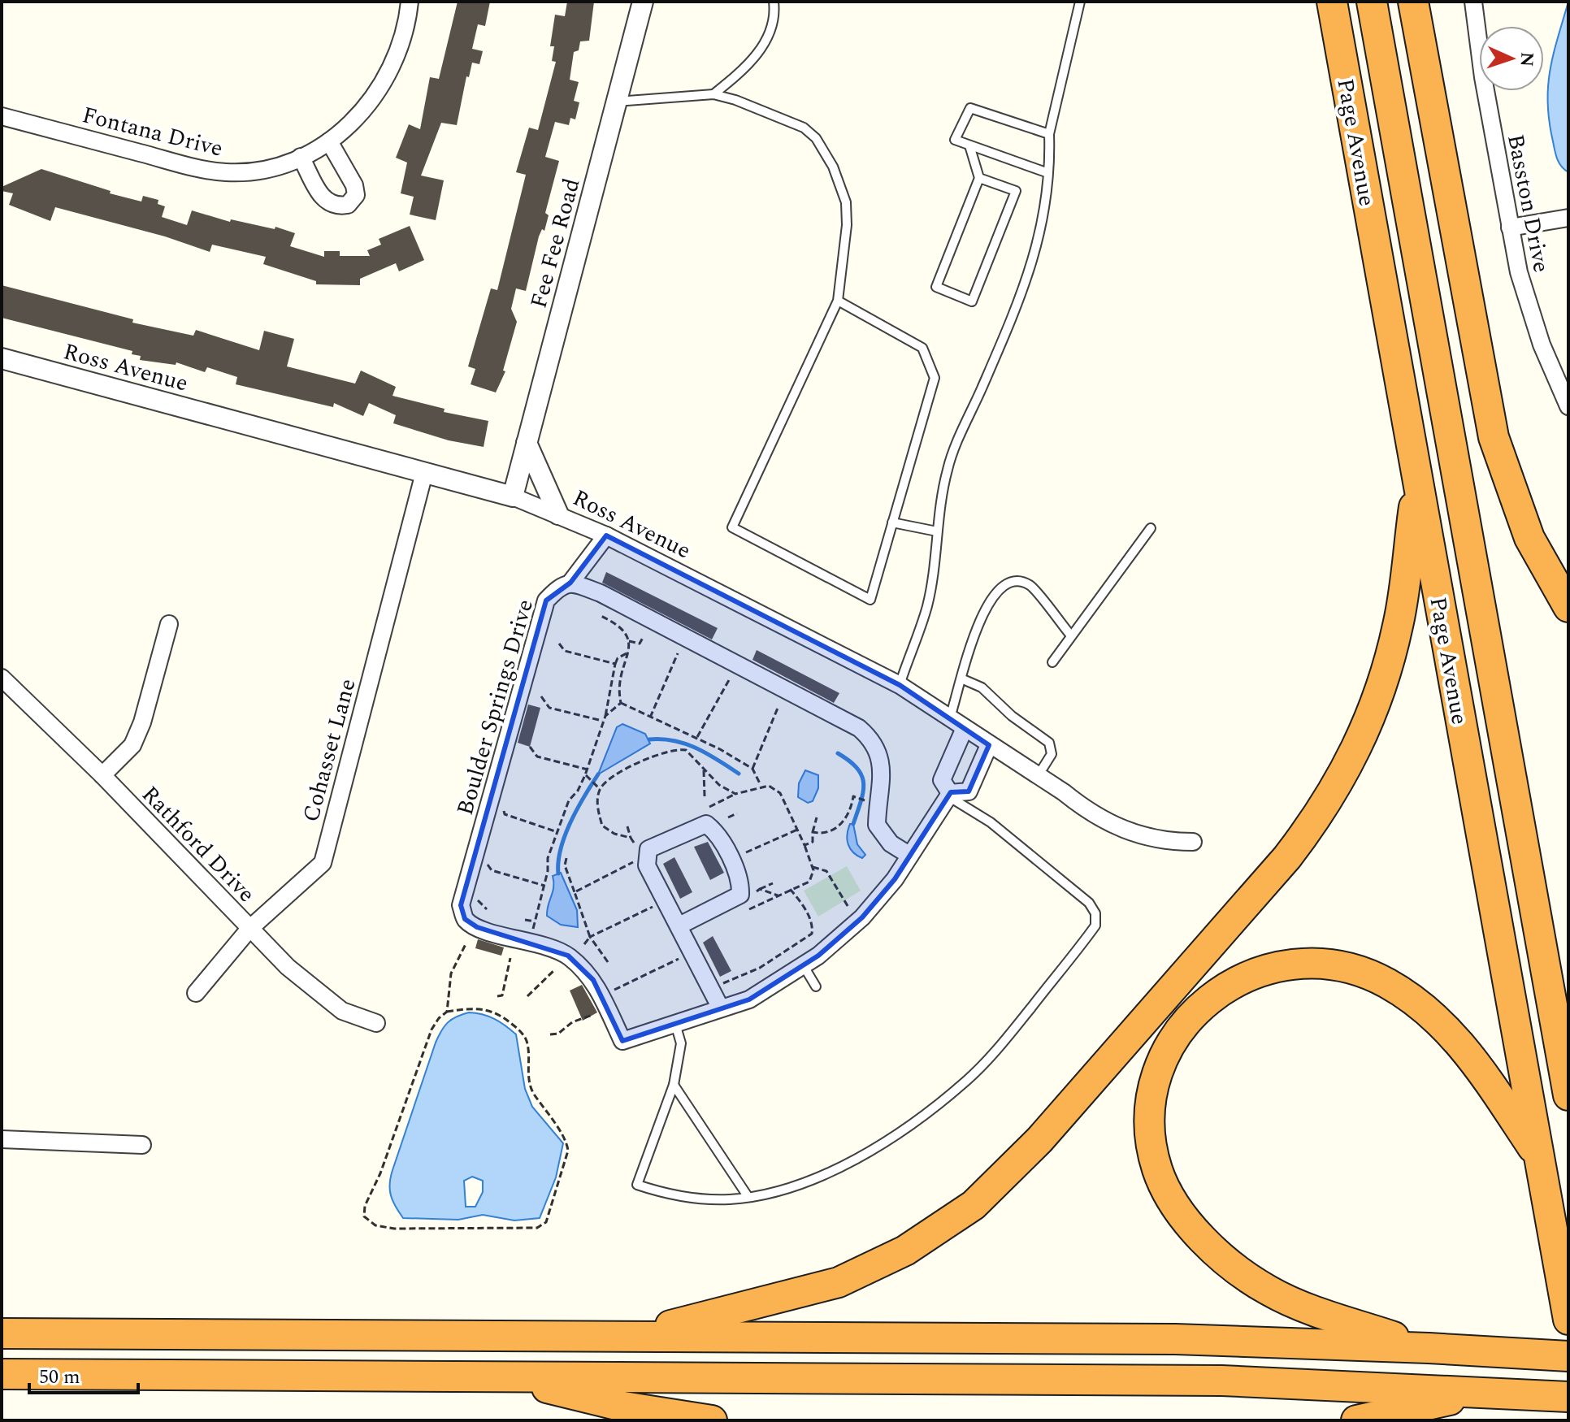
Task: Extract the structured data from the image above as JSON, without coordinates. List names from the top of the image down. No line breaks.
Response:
{"streets":{"highway":["Page Avenue"],"street":["Fontana Drive","Basston Drive","Fee Fee Road","Ross Avenue","Boulder Springs Drive","Cohasset Lane","Rathford Drive"]},"crossings":[["Fee Fee Road","Ross Avenue"],["Ross Avenue","Boulder Springs Drive"],["Ross Avenue","Cohasset Lane"],["Cohasset Lane","Rathford Drive"]],"scale_bar":"50 m","north":"right"}
